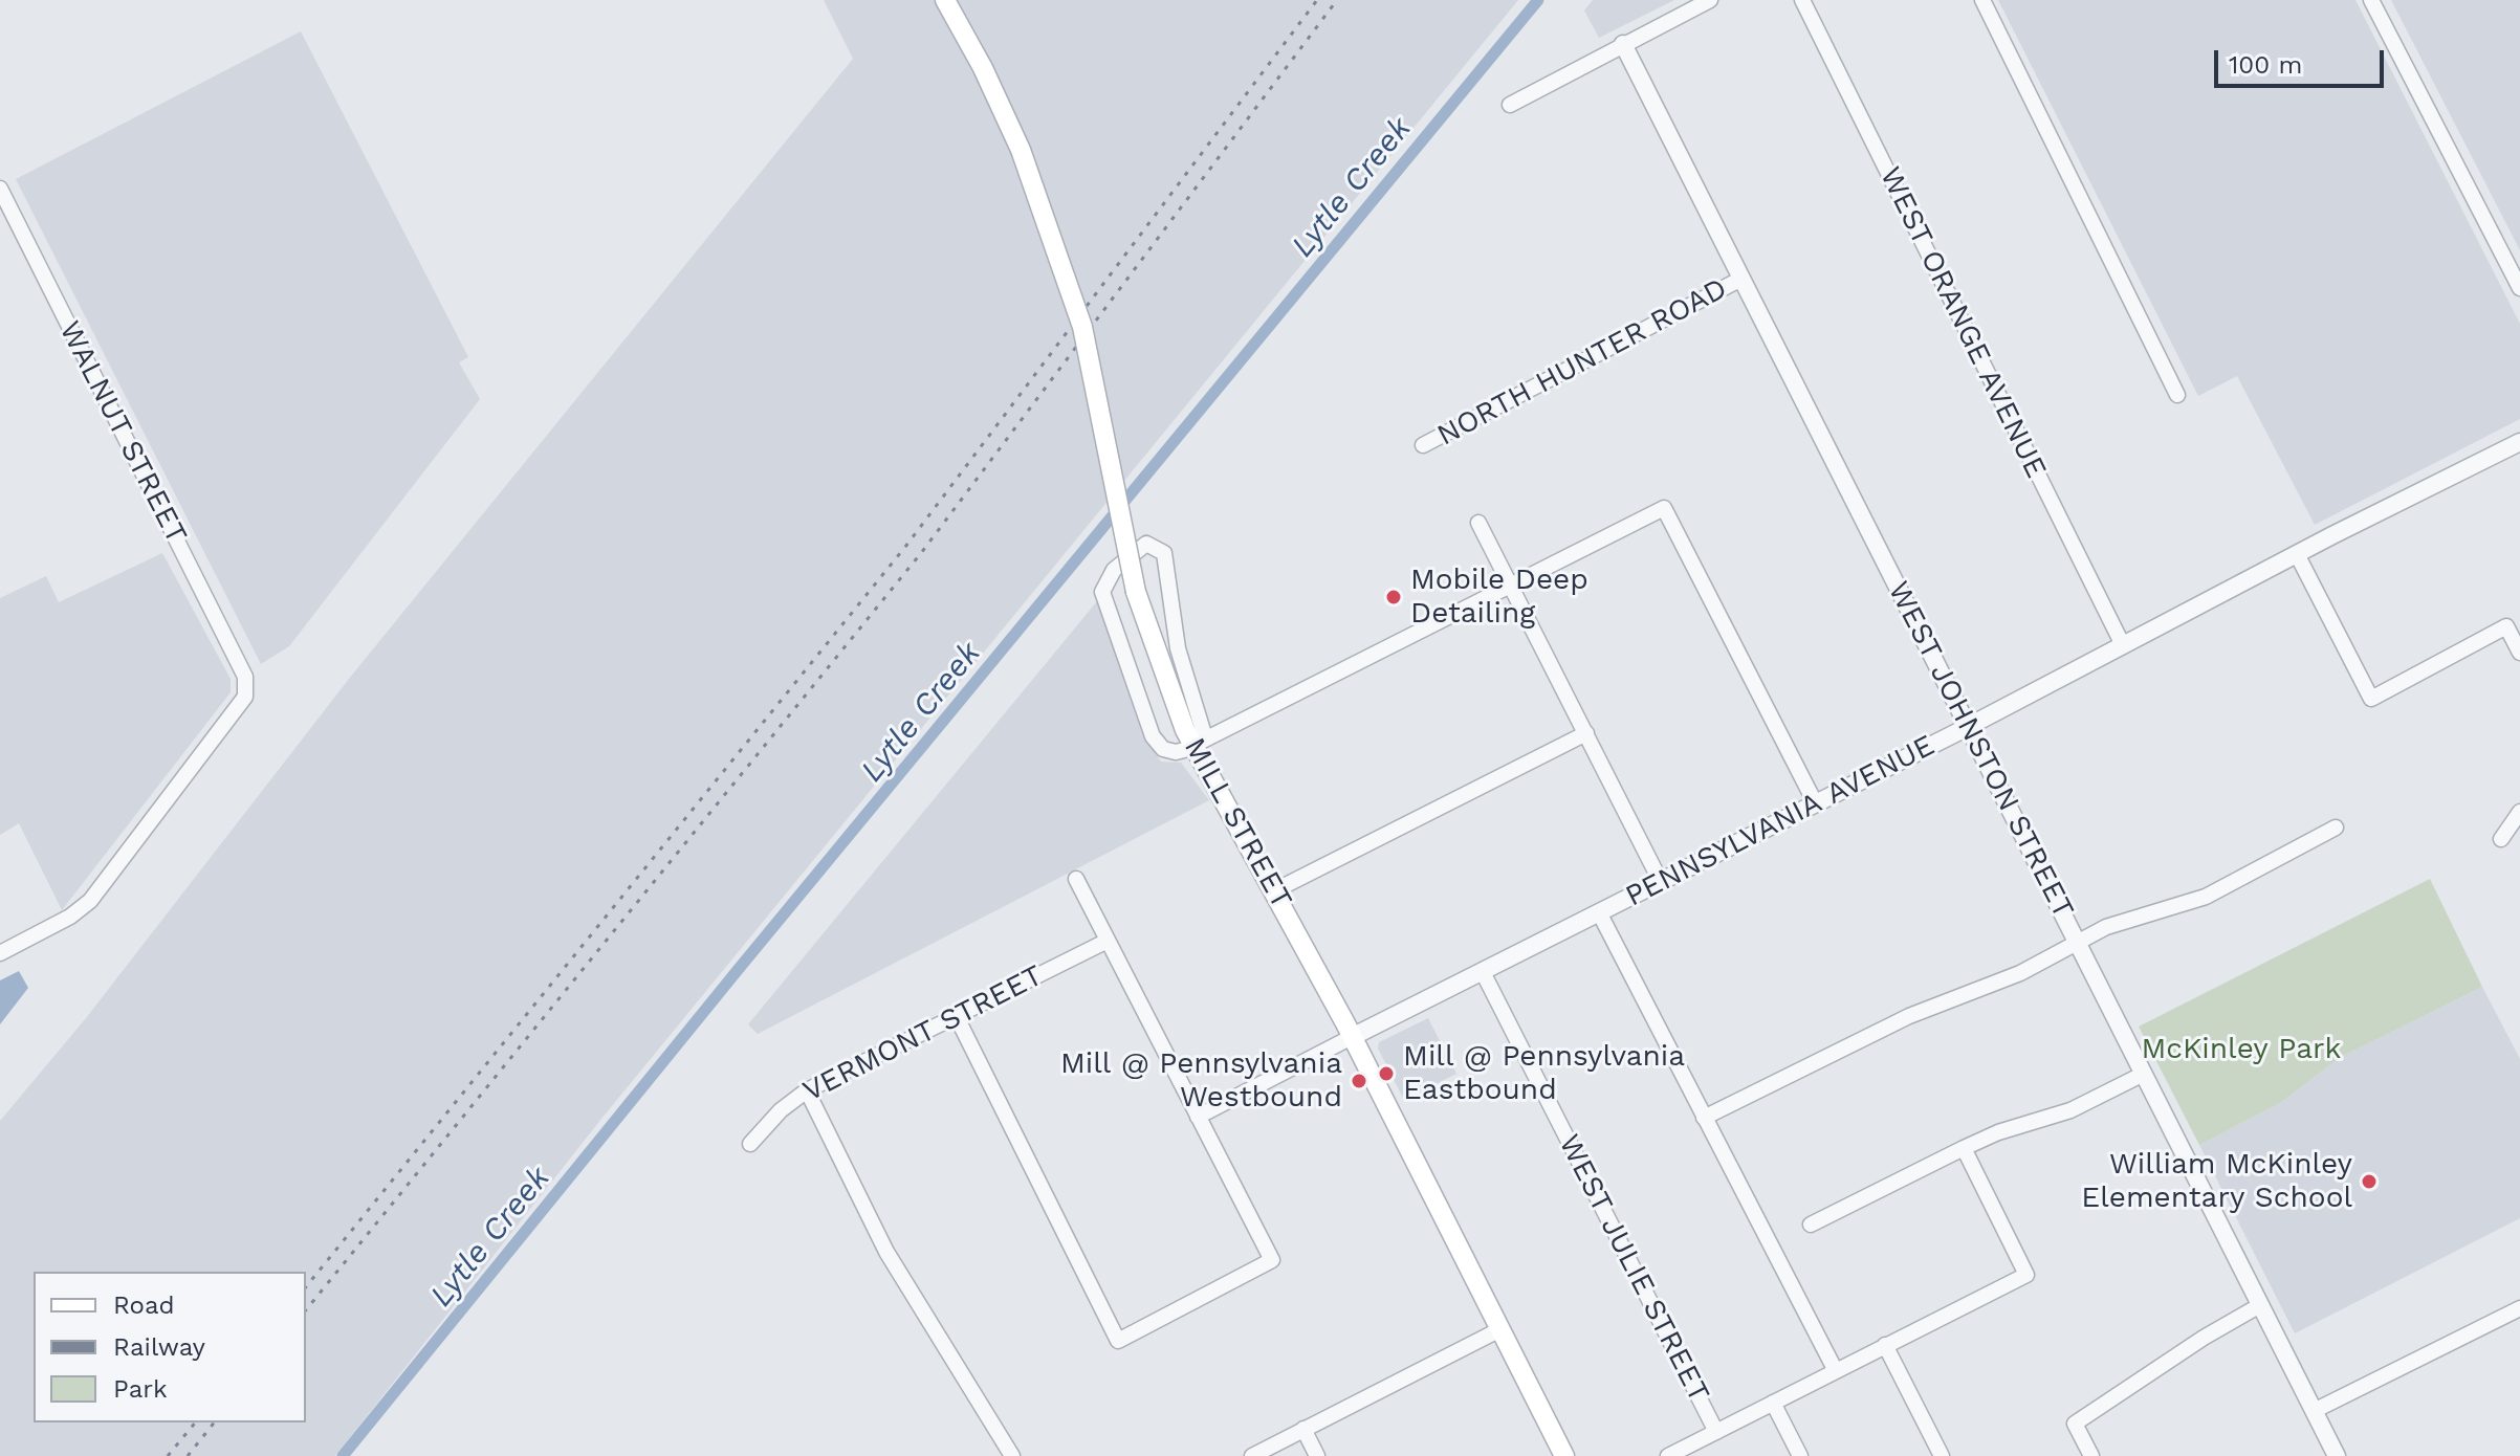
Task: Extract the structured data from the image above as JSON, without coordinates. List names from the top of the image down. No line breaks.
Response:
{"streets":{"main road":["MILL STREET"],"street":["WEST ORANGE AVENUE","NORTH HUNTER ROAD","WALNUT STREET","WEST JOHNSTON STREET","PENNSYLVANIA AVENUE","VERMONT STREET","WEST JULIE STREET"]},"crossings":[["WEST ORANGE AVENUE","PENNSYLVANIA AVENUE"],["NORTH HUNTER ROAD","WEST JOHNSTON STREET"],["WEST JOHNSTON STREET","PENNSYLVANIA AVENUE"],["PENNSYLVANIA AVENUE","MILL STREET"],["PENNSYLVANIA AVENUE","WEST JULIE STREET"]],"water":["Lytle Creek"],"parks":["McKinley Park"],"places":["Mobile Deep Detailing","Mill @ Pennsylvania Eastbound","Mill @ Pennsylvania Westbound","William McKinley Elementary School"],"legend":["Road","Railway","Park"],"scale_bar":"100 m"}
